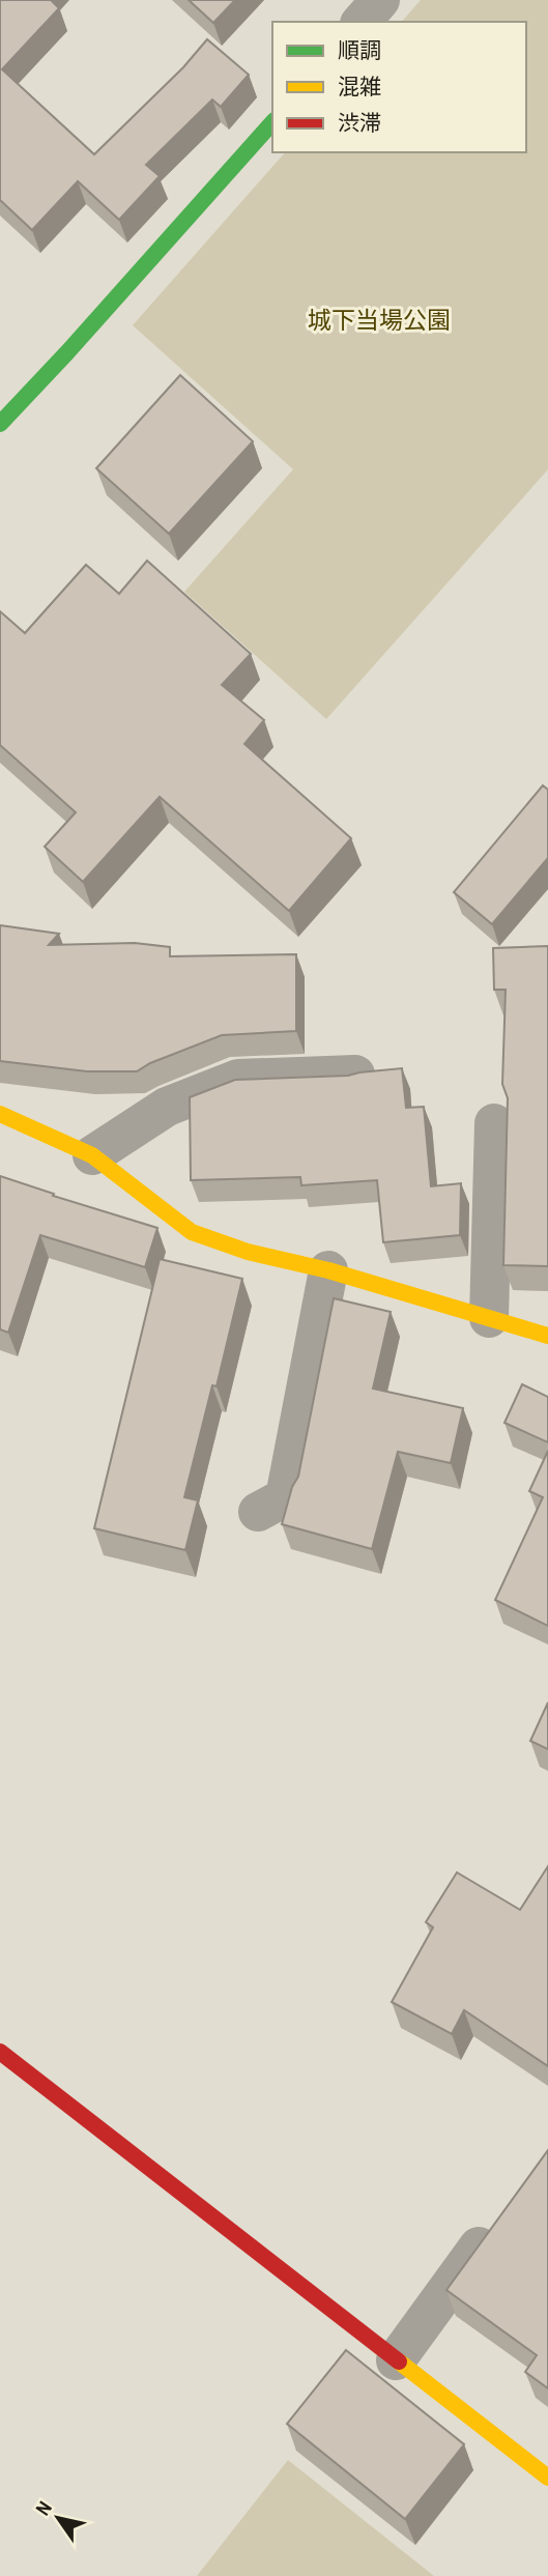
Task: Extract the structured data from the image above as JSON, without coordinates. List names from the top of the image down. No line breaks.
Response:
{"parks":["城下当場公園"],"legend":["順調","混雑","渋滞"],"north":"top left"}
